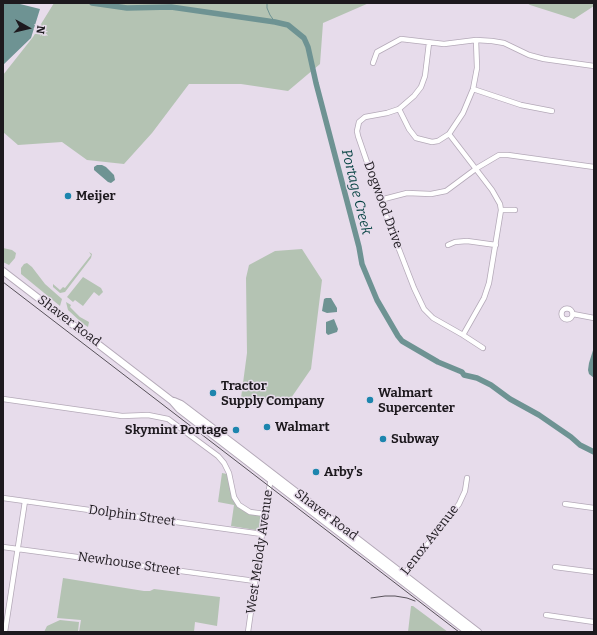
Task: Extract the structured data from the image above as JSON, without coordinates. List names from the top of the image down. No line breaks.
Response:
{"streets":{"main road":["Shaver Road"],"street":["Dogwood Drive","Dolphin Street","Lenox Avenue","West Melody Avenue","Newhouse Street"]},"crossings":[["Shaver Road","Lenox Avenue"],["Shaver Road","West Melody Avenue"],["Dolphin Street","West Melody Avenue"],["West Melody Avenue","Newhouse Street"]],"water":["Portage Creek"],"places":["Meijer","Tractor Supply Company","Walmart Supercenter","Walmart","Skymint Portage","Subway","Arby's"],"north":"right"}
